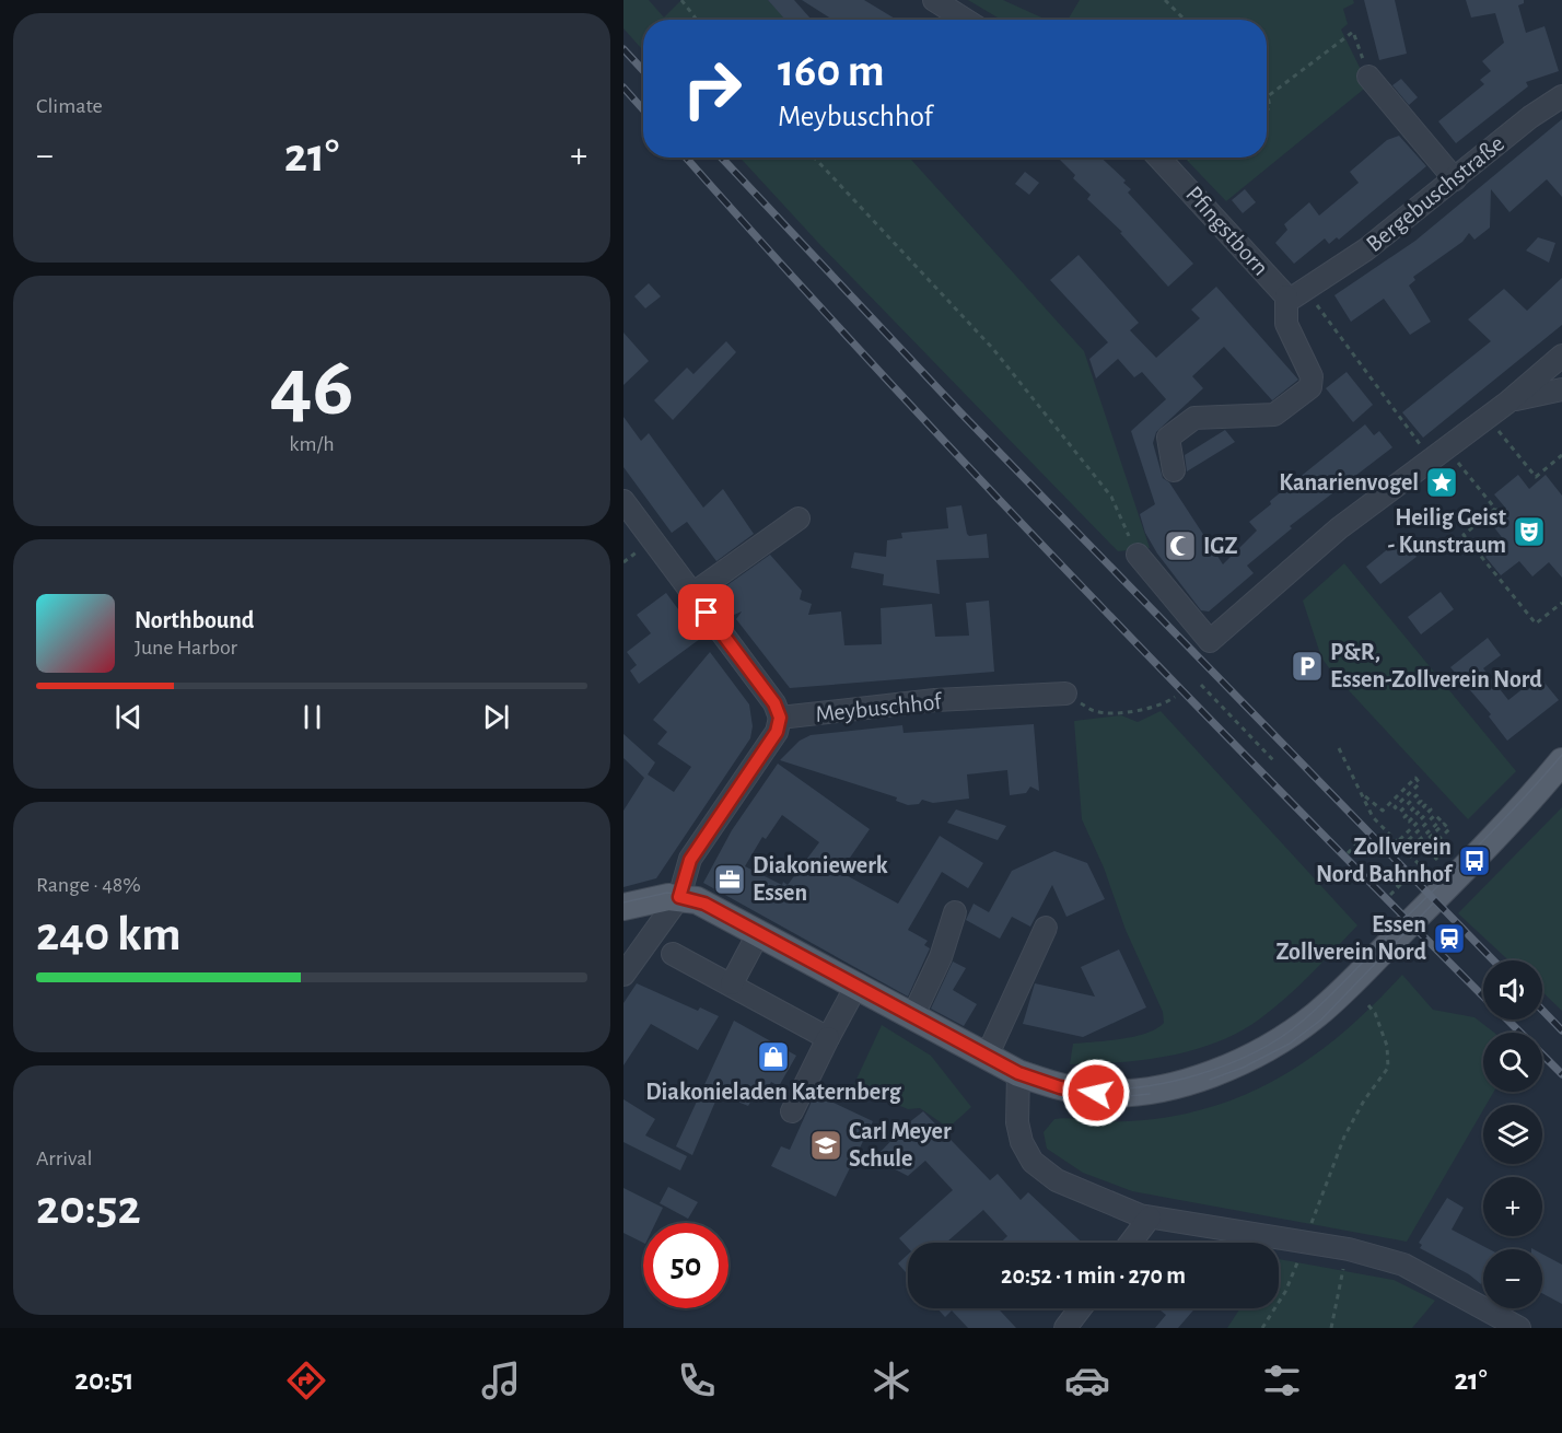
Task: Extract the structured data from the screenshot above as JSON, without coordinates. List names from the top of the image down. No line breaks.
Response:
{"streets":{"street":["Bergebuschstraße","Pfingstborn","Meybuschhof"]},"crossings":[["Bergebuschstraße","Pfingstborn"]],"places":{"place":["Kanarienvogel"],"theatre":["Heilig Geist - Kunstraum"],"mosque":["IGZ"],"parking":["P&R, Essen-Zollverein Nord"],"bus stop":["Zollverein Nord Bahnhof"],"office":["Diakoniewerk Essen"],"station":["Essen Zollverein Nord"],"shop":["Diakonieladen Katernberg"],"school or university":["Carl Meyer Schule"]},"page":{"tile":["Climate",["46","km/h"],["Range · 48%","240 km"],["Arrival","20:52"]],"turn":["160 m","Meybuschhof"],"heat":["−","21°","+"],"song":["Northbound","June Harbor"],"map_buttons":["+","−"],"limit":"50","trip":"20:52 · 1 min · 270 m","tabs":["20:51","21°"]}}
